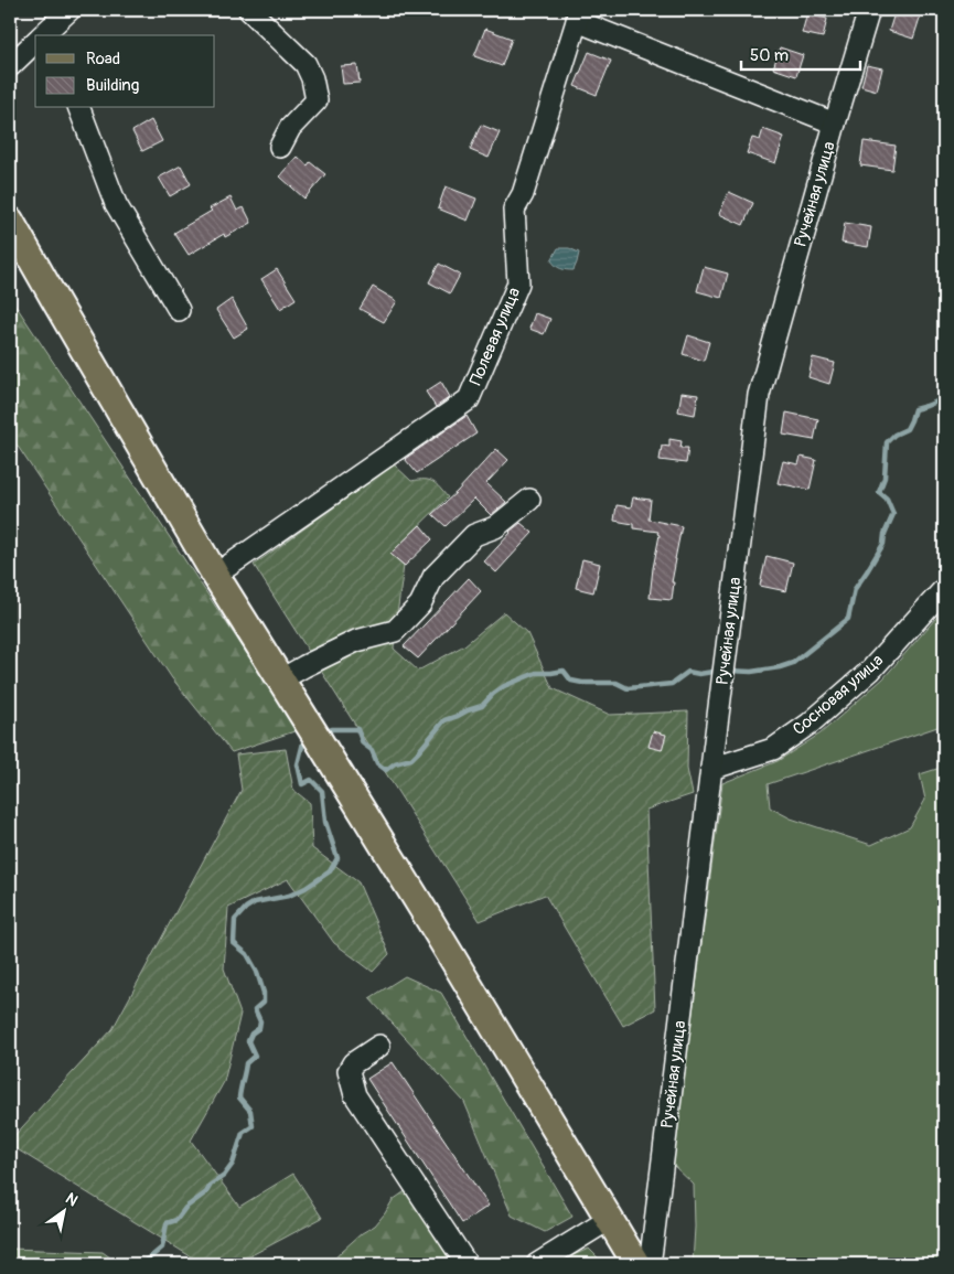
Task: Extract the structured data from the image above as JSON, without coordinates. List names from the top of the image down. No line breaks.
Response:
{"streets":{"street":["Ручейная улица","Полевая улица","Сосновая улица"]},"crossings":[["Ручейная улица","Сосновая улица"]],"legend":["Road","Building"],"scale_bar":"50 m","north":"top right"}
